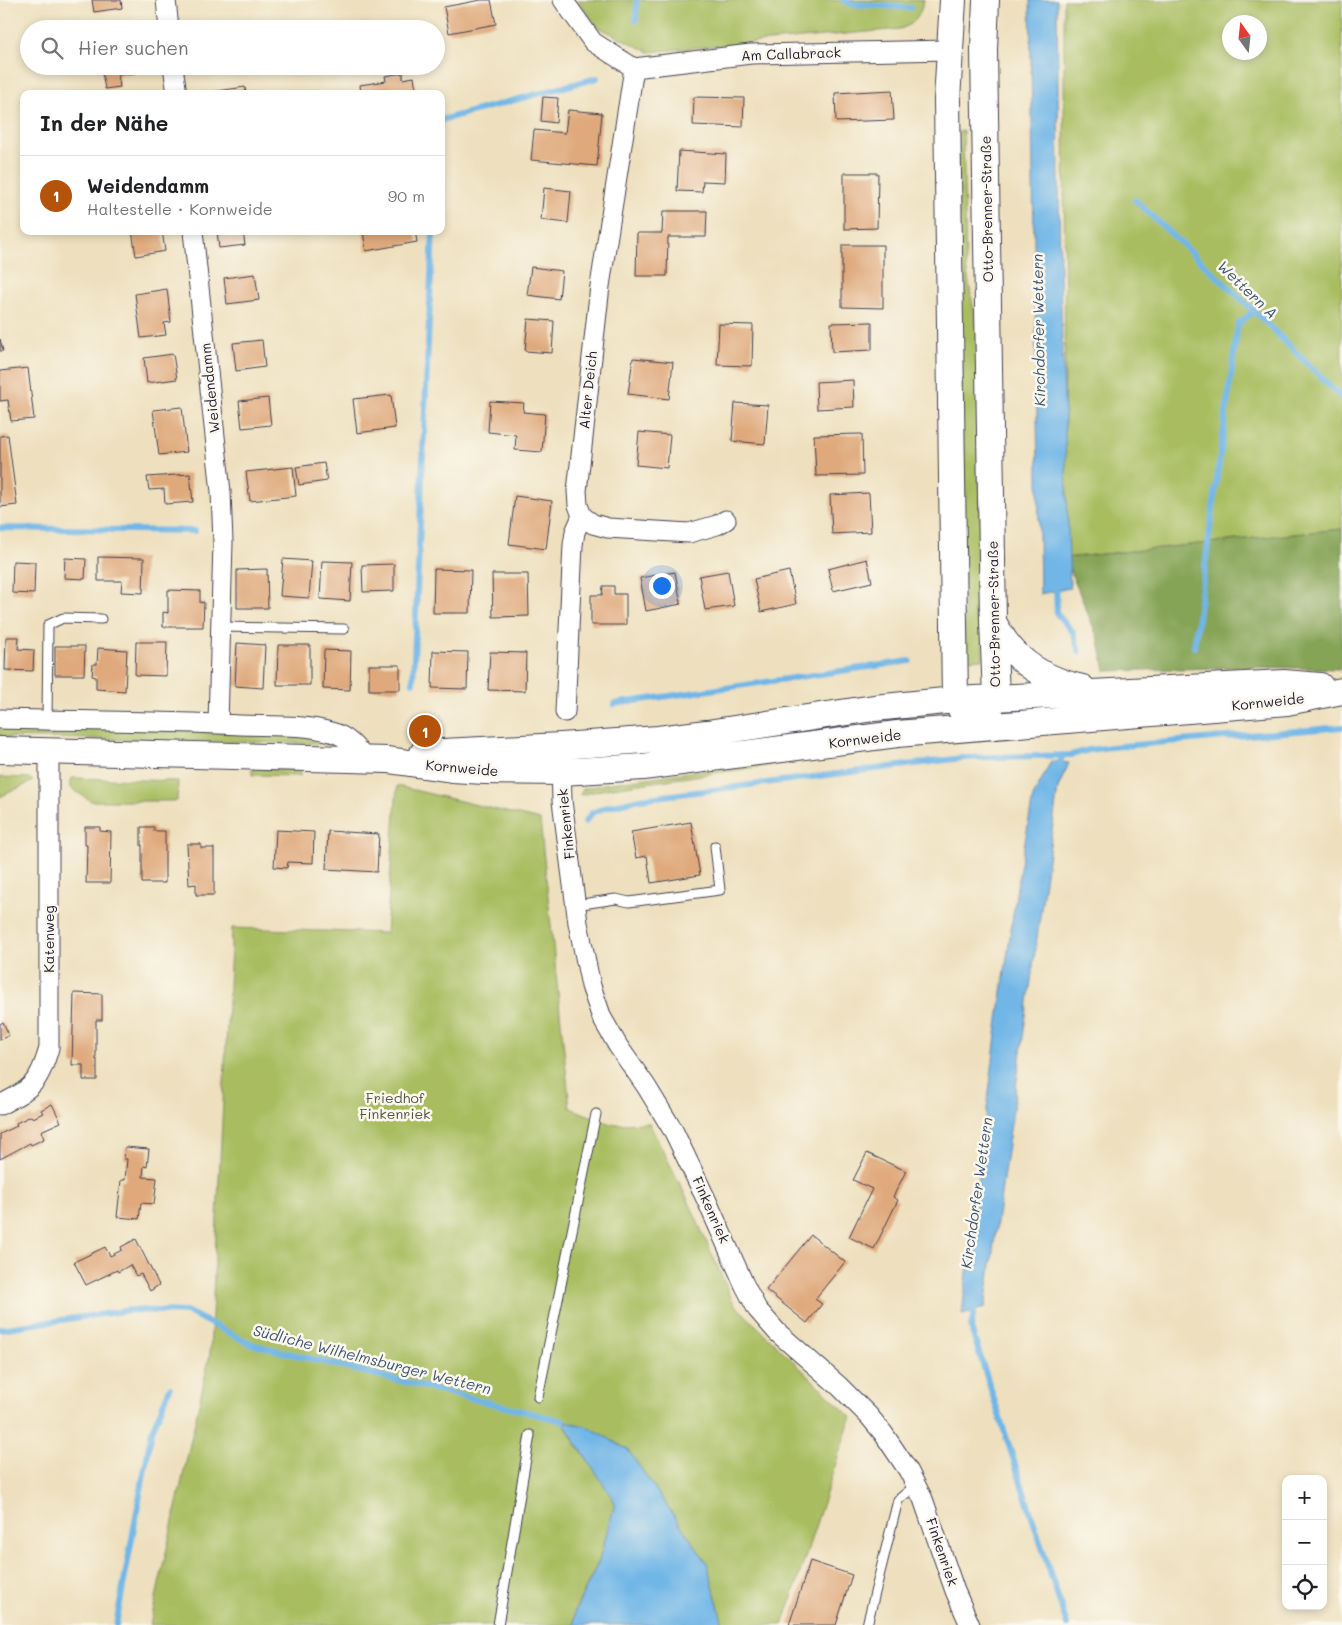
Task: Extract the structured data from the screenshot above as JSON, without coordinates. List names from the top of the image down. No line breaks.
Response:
{"streets":{"main road":["Otto-Brenner-Straße","Kornweide"],"street":["Am Callabrack","Weidendamm","Alter Deich","Finkenriek","Katenweg"]},"crossings":[["Am Callabrack","Alter Deich"],["Otto-Brenner-Straße","Kornweide"],["Kornweide","Finkenriek"],["Kornweide","Katenweg"]],"water":["Wettern A","Kirchdorfer Wettern","Südliche Wilhelmsburger Wettern"],"parks":["Friedhof Finkenriek"],"north":"top","page":{"search":"Hier suchen","heading":"In der Nähe","list":[{"mark":"1","name":"Weidendamm","note":"Haltestelle · Kornweide","value":"90 m"}],"pins":"1","map_buttons":["+","−"]}}
